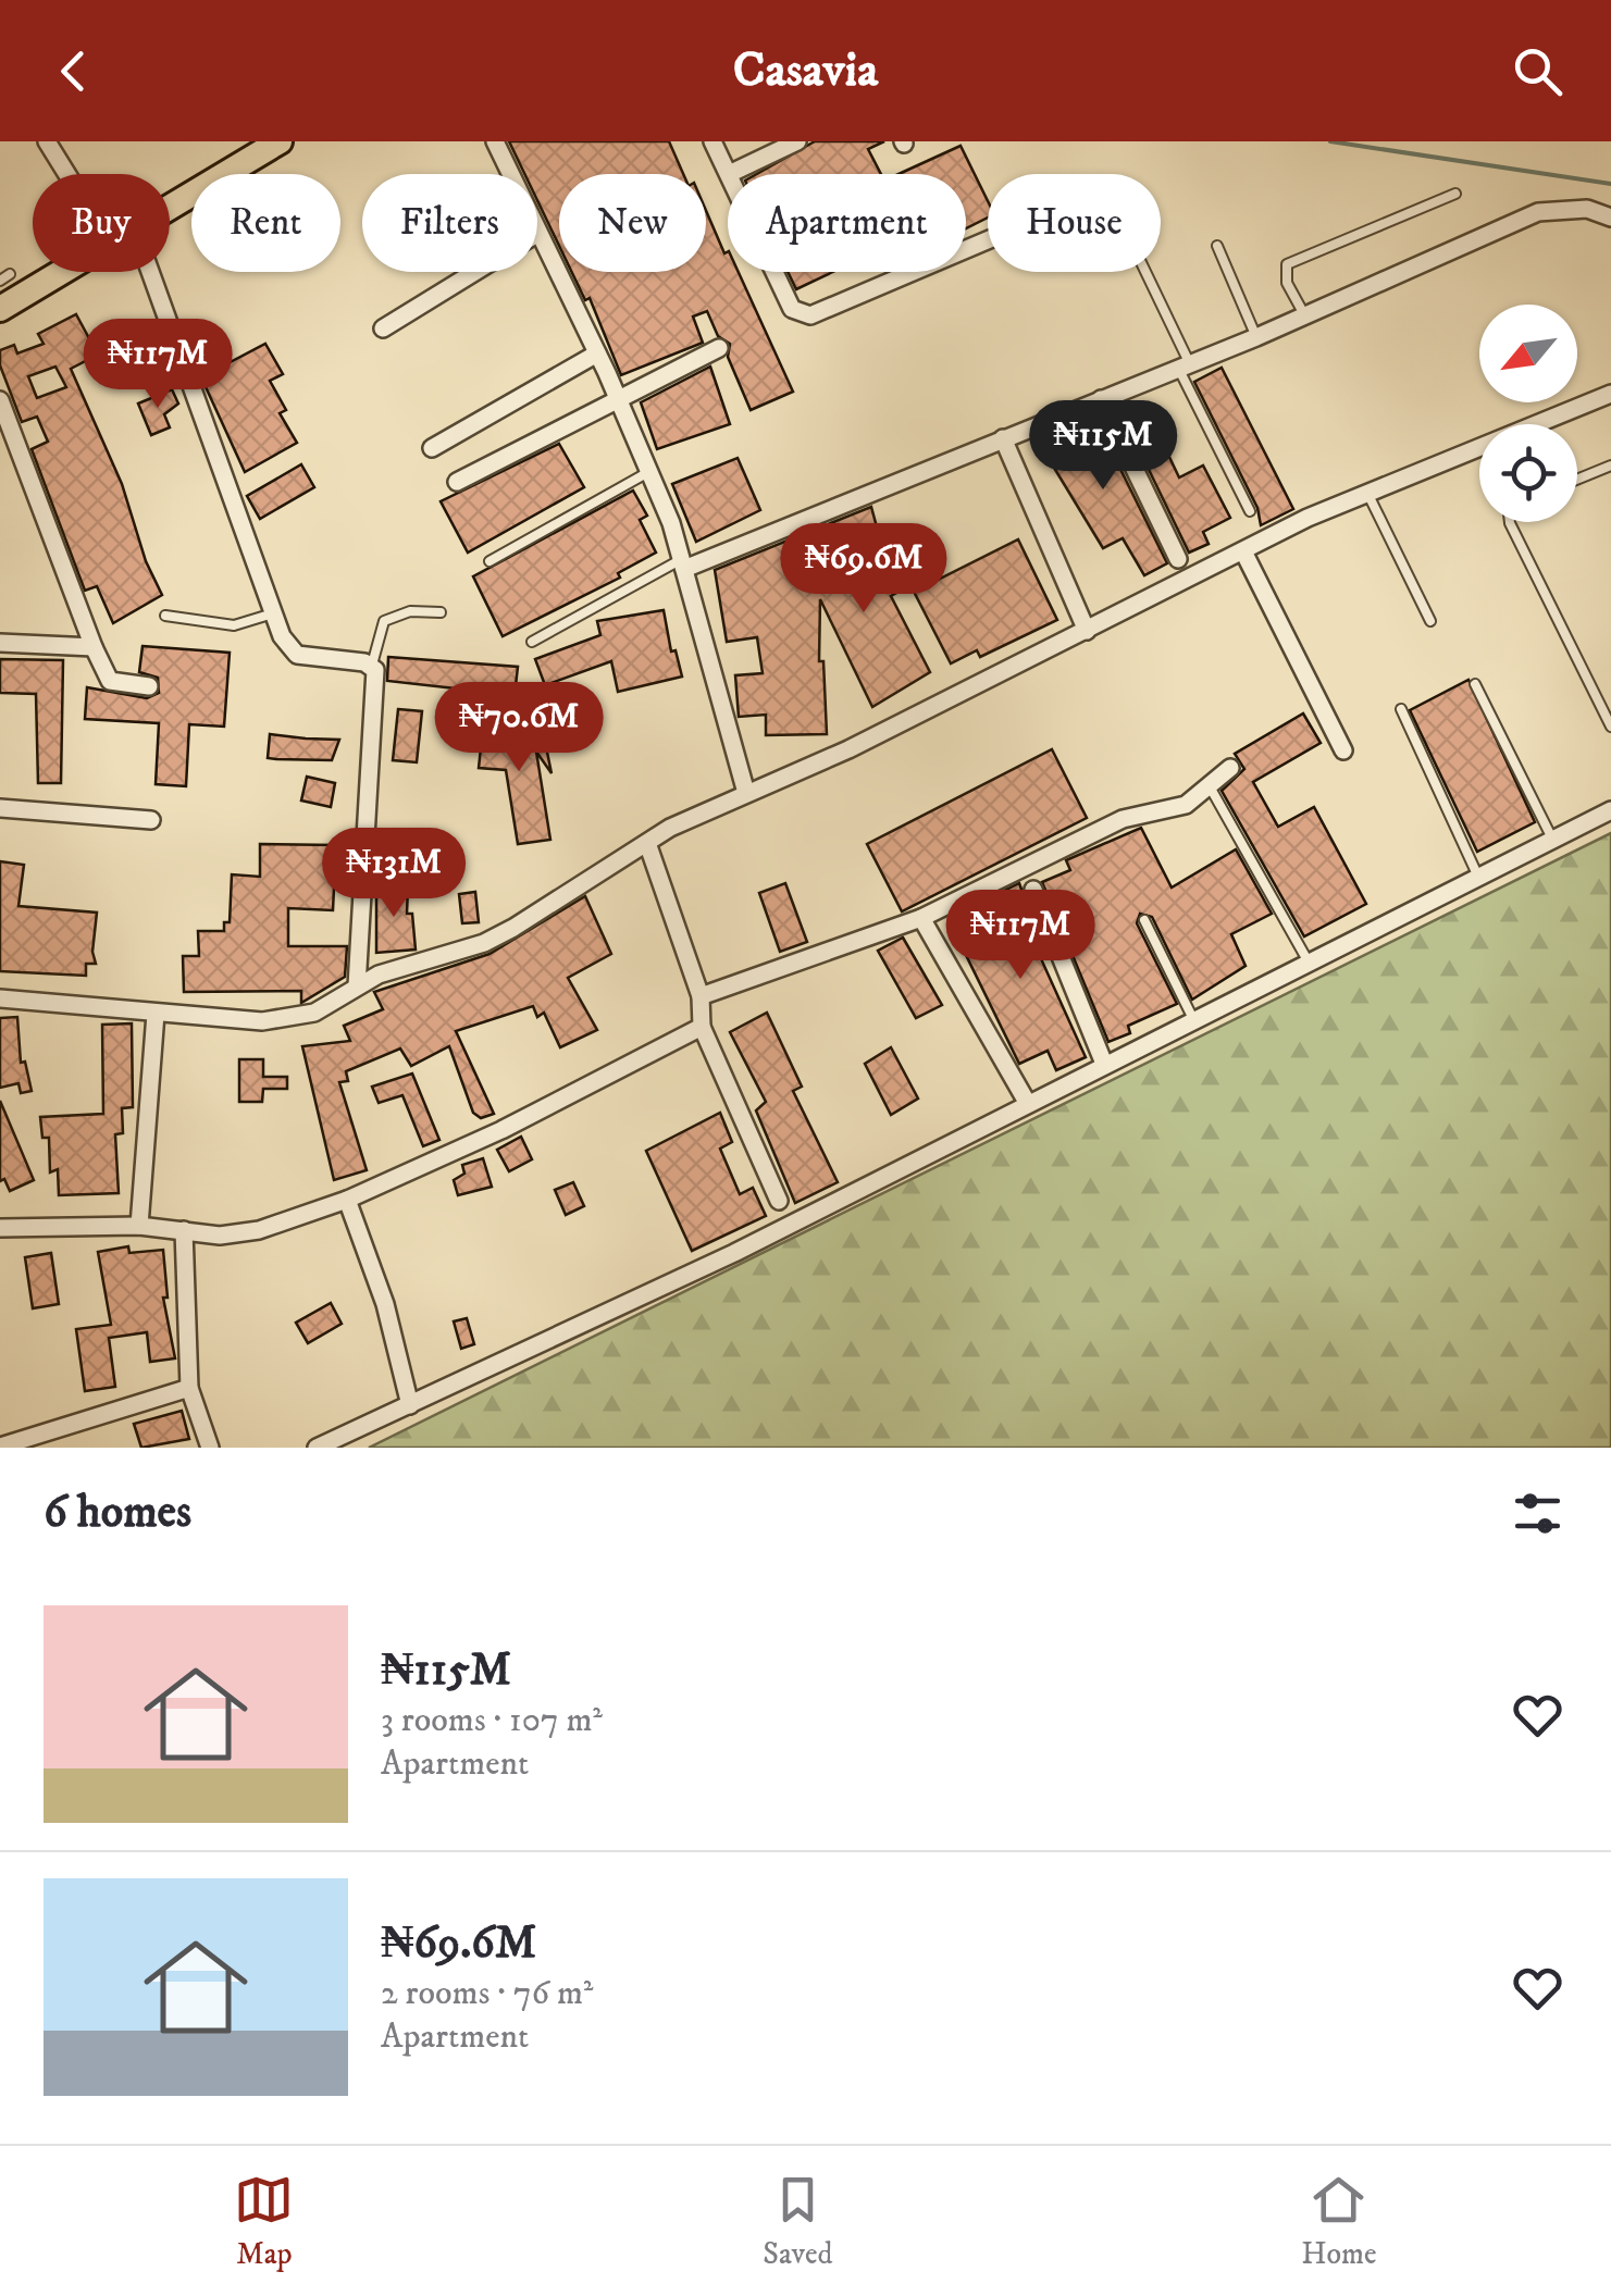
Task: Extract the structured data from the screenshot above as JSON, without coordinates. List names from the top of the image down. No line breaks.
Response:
{"north":"bottom left","page":{"header":"Casavia","chip":["Buy","Rent","Filters","New","Apartment","House"],"price":["₦117M","₦115M","₦69.6M","₦70.6M","₦131M","₦117M"],"heading":"6 homes","list":[{"name":"₦115M","note":"3 rooms · 107 m² · Apartment"},{"name":"₦69.6M","note":"2 rooms · 76 m² · Apartment"}],"tabs":["Map","Saved","Home"]}}
